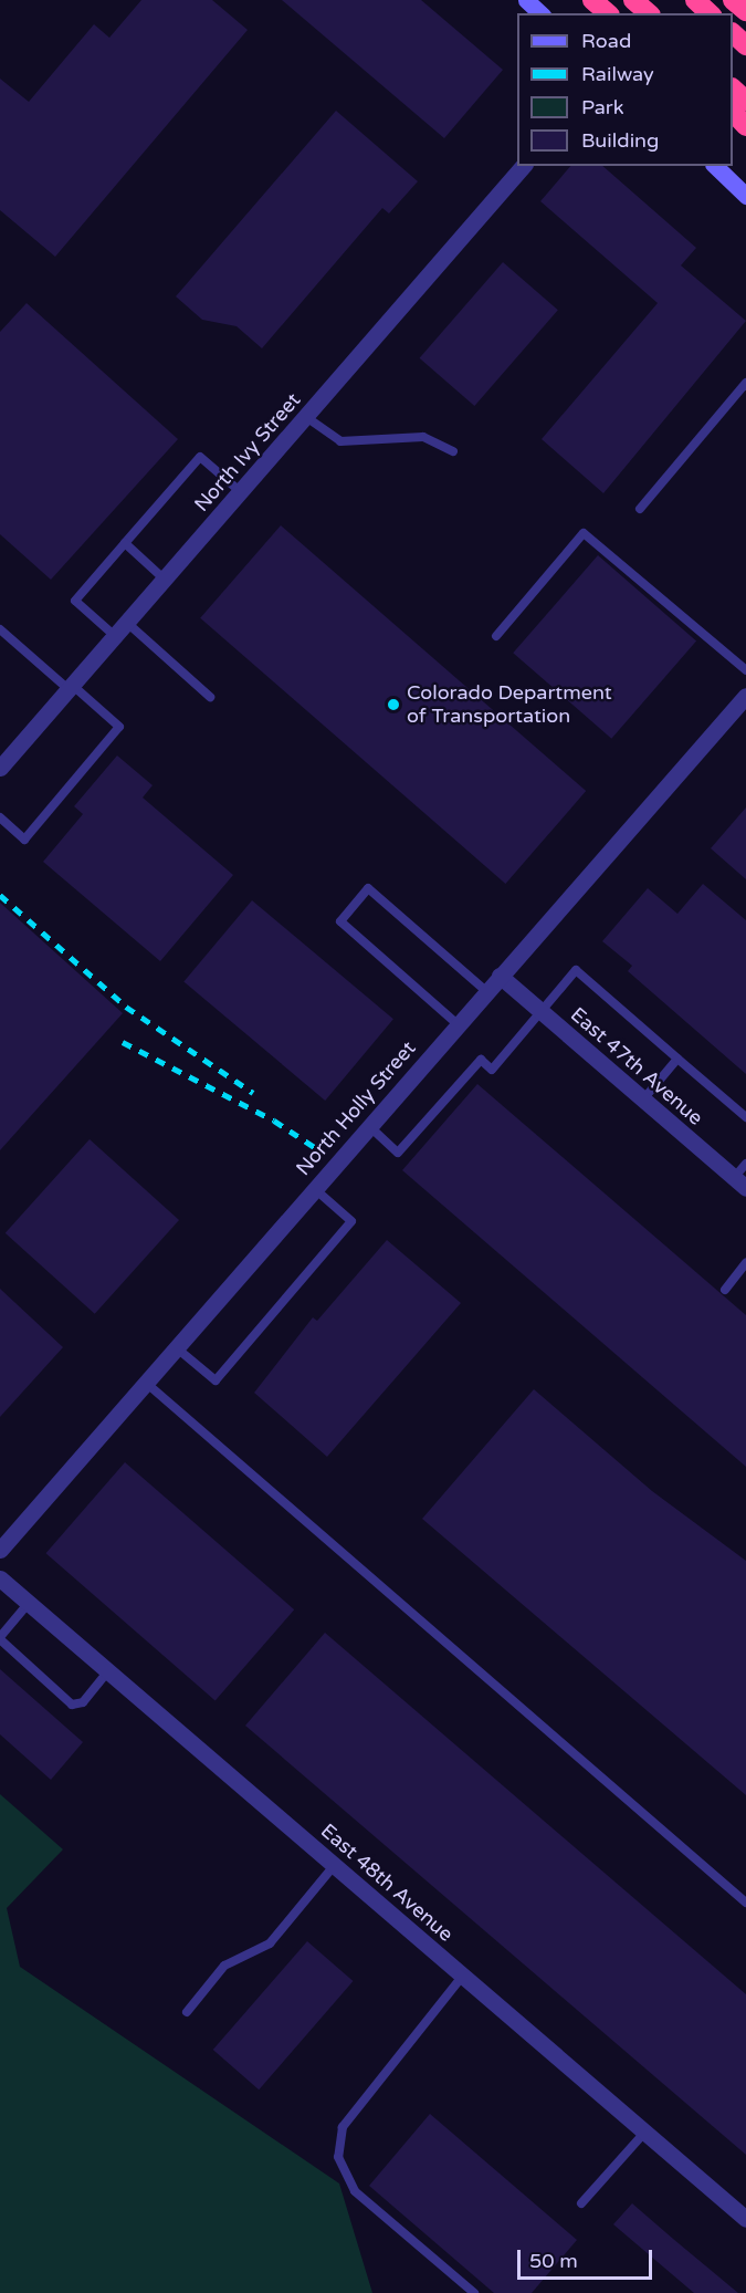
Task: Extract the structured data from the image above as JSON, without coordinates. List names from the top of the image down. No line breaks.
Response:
{"streets":{"street":["North Ivy Street","East 47th Avenue","North Holly Street","East 48th Avenue"]},"crossings":[["East 47th Avenue","North Holly Street"]],"places":["Colorado Department of Transportation"],"legend":["Road","Railway","Park","Building"],"scale_bar":"50 m"}
